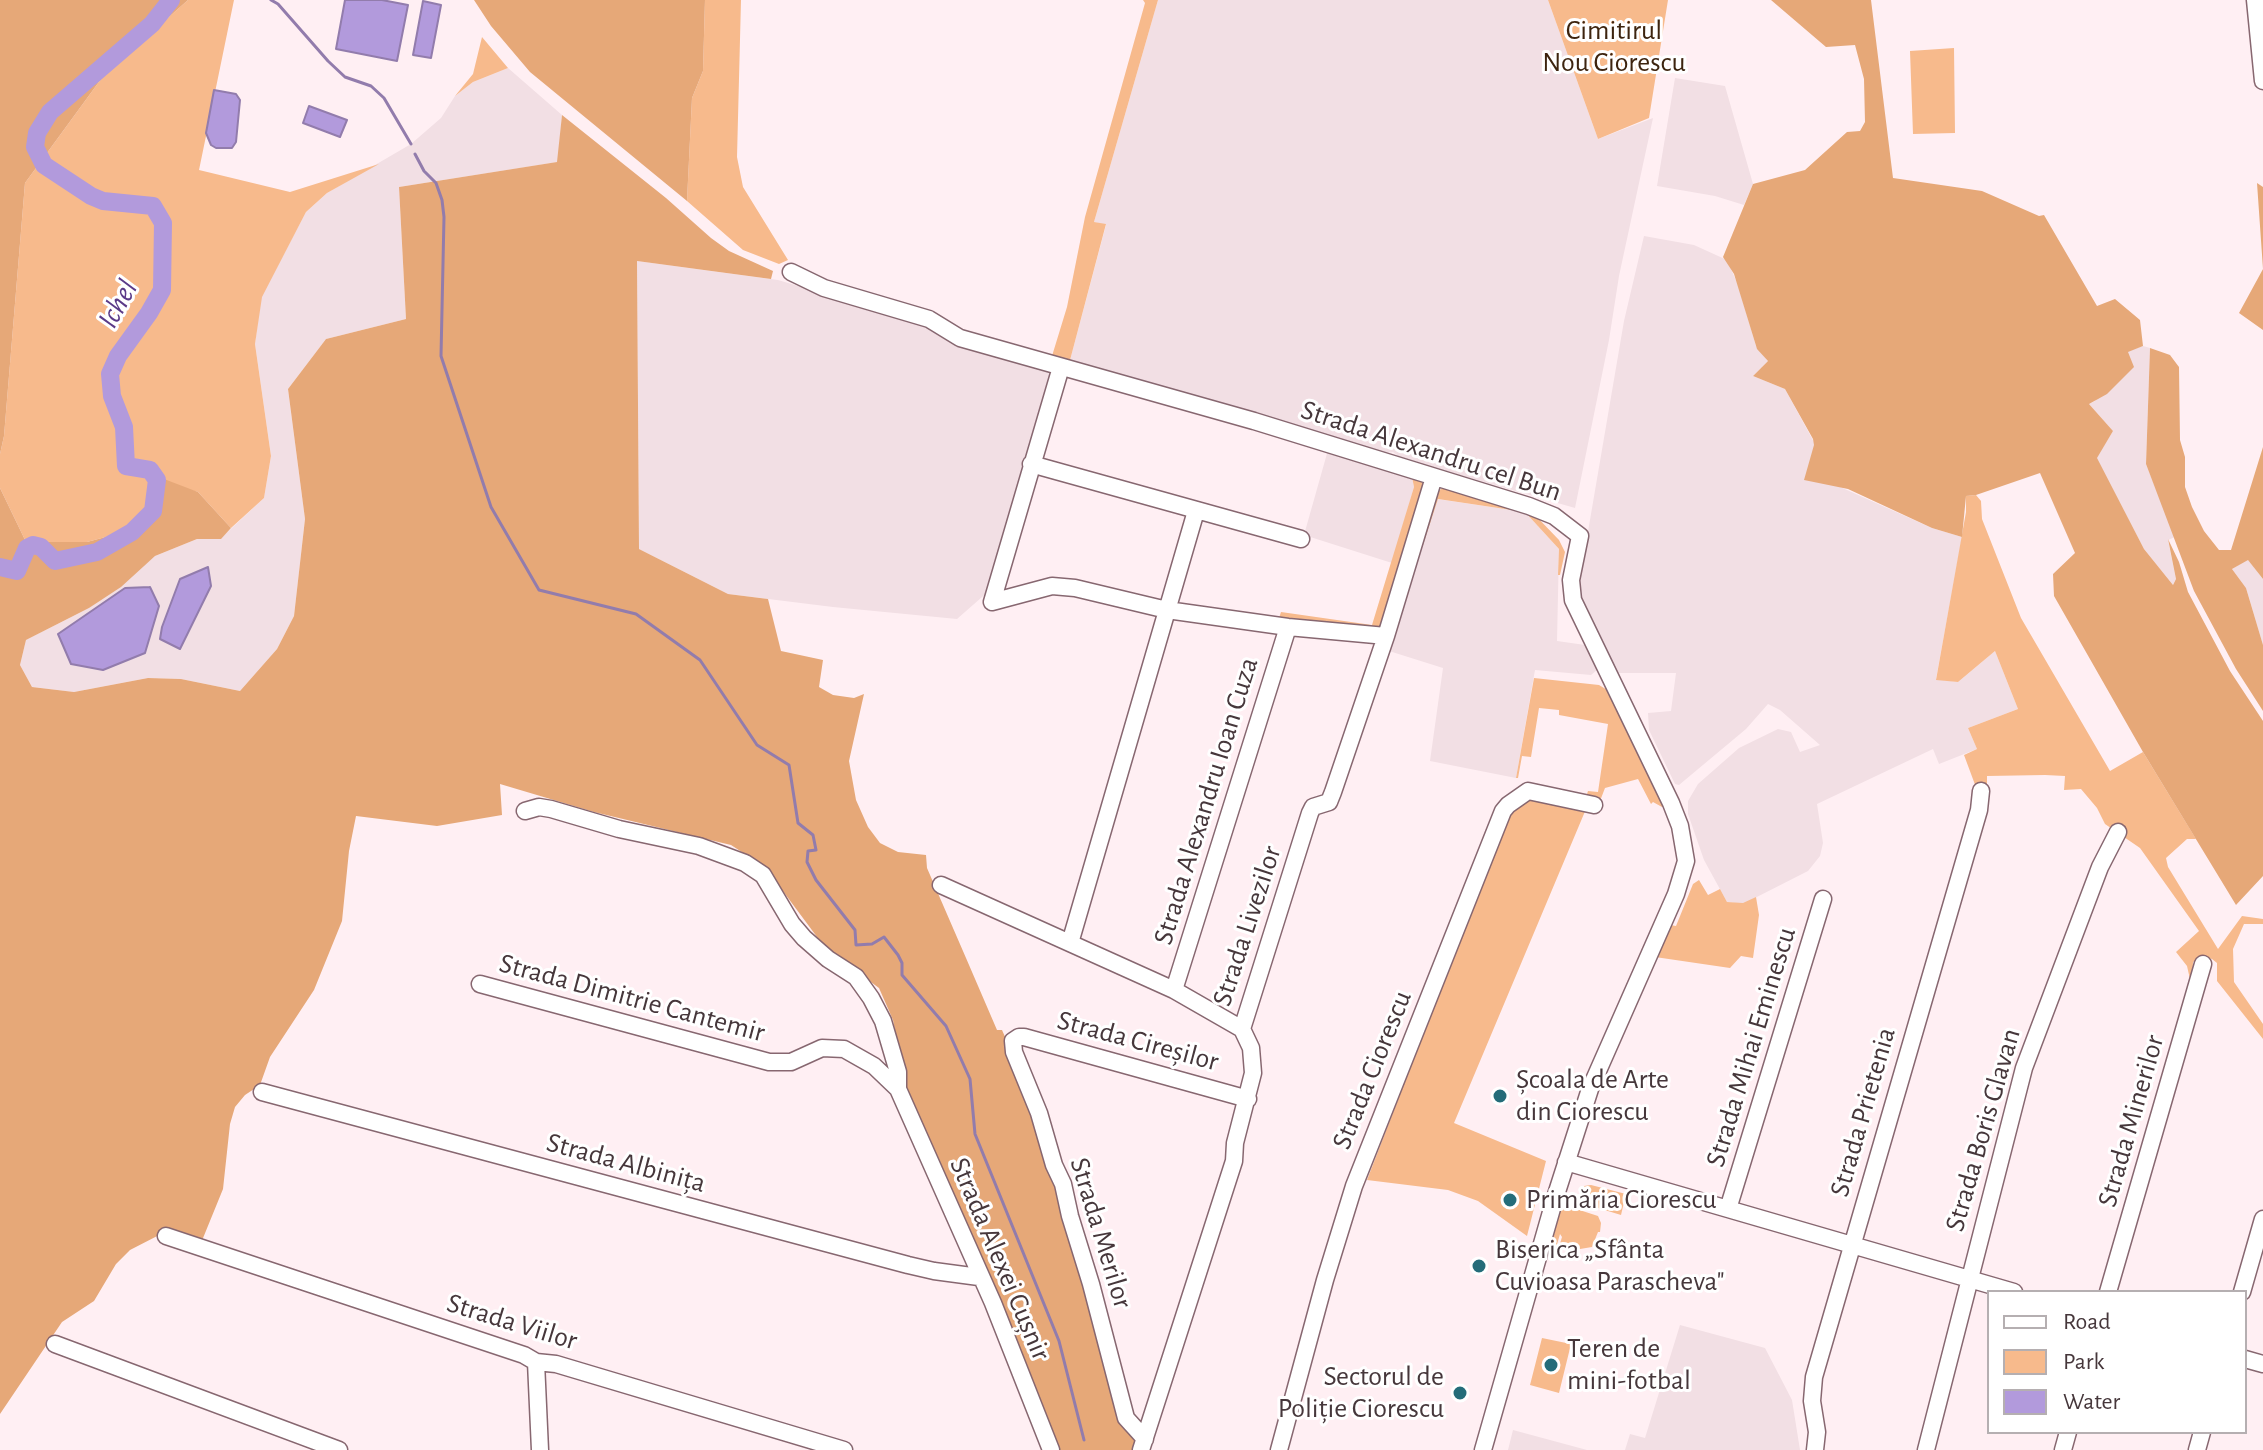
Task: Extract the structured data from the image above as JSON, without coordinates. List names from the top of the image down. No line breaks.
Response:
{"streets":{"street":["Strada Alexandru cel Bun","Strada Alexandru Ioan Cuza","Strada Livezilor","Strada Dimitrie Cantemir","Strada Cireșilor","Strada Mihai Eminescu","Strada Ciorescu","Strada Prietenia","Strada Minerilor","Strada Boris Glavan","Strada Albinița","Strada Merilor","Strada Alexei Cușnir","Strada Viilor"]},"crossings":[["Strada Alexandru cel Bun","Strada Livezilor"],["Strada Livezilor","Strada Cireșilor"],["Strada Livezilor","Strada Merilor"],["Strada Dimitrie Cantemir","Strada Alexei Cușnir"],["Strada Cireșilor","Strada Merilor"],["Strada Albinița","Strada Alexei Cușnir"]],"water":["Ichel"],"parks":["Cimitirul Nou Ciorescu"],"places":["Școala de Arte din Ciorescu","Primăria Ciorescu","Biserica „Sfânta Cuvioasa Parascheva\"","Teren de mini-fotbal","Sectorul de Poliție Ciorescu"],"legend":["Road","Park","Water"]}
